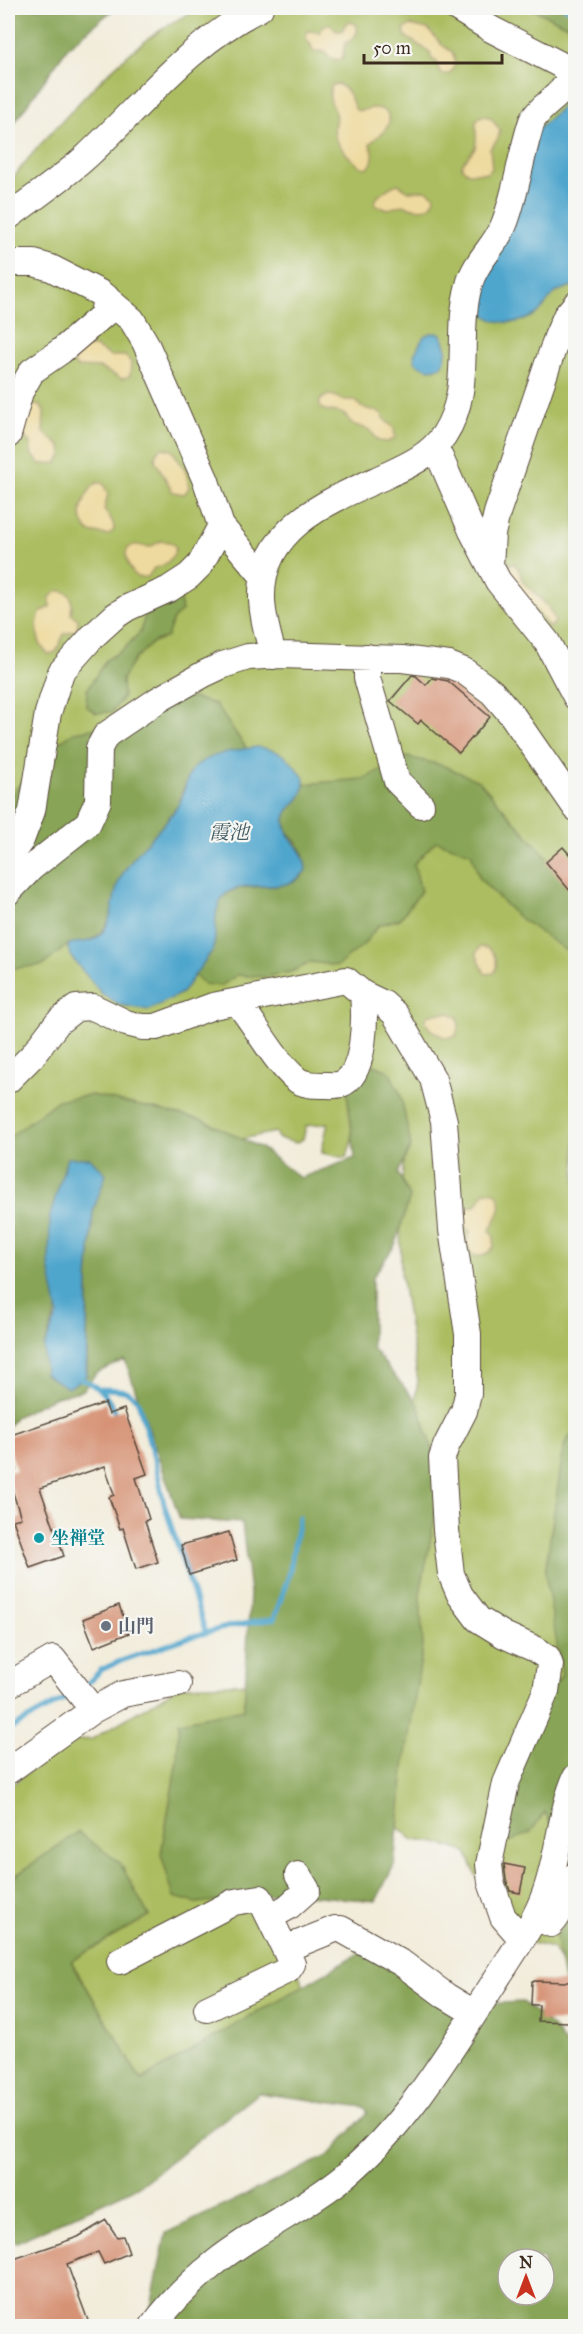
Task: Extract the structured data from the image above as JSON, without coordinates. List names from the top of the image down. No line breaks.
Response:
{"water":["霞池"],"places":["坐禅堂","山門"],"scale_bar":"50 m","north":"top"}
